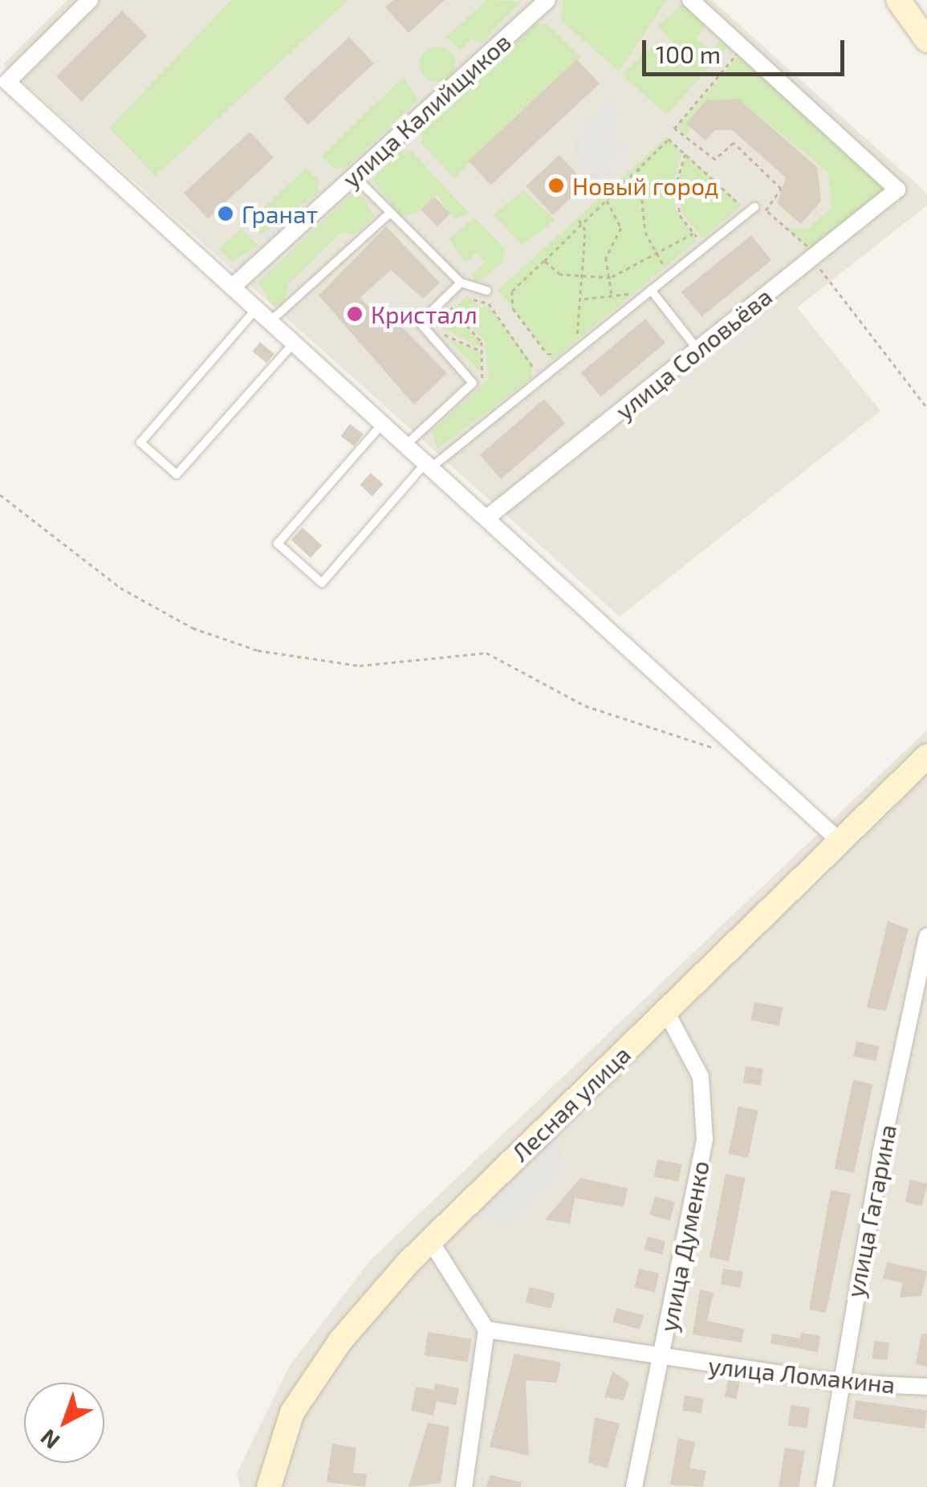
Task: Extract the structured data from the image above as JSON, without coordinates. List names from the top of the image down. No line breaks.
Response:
{"streets":{"street":["улица Калийщиков","улица Соловьёва","Лесная улица","улица Гагарина","улица Думенко","улица Ломакина"]},"crossings":[["Лесная улица","улица Думенко"],["улица Гагарина","улица Ломакина"],["улица Думенко","улица Ломакина"]],"places":["Новый город","Гранат","Кристалл"],"scale_bar":"100 m","north":"bottom left"}
